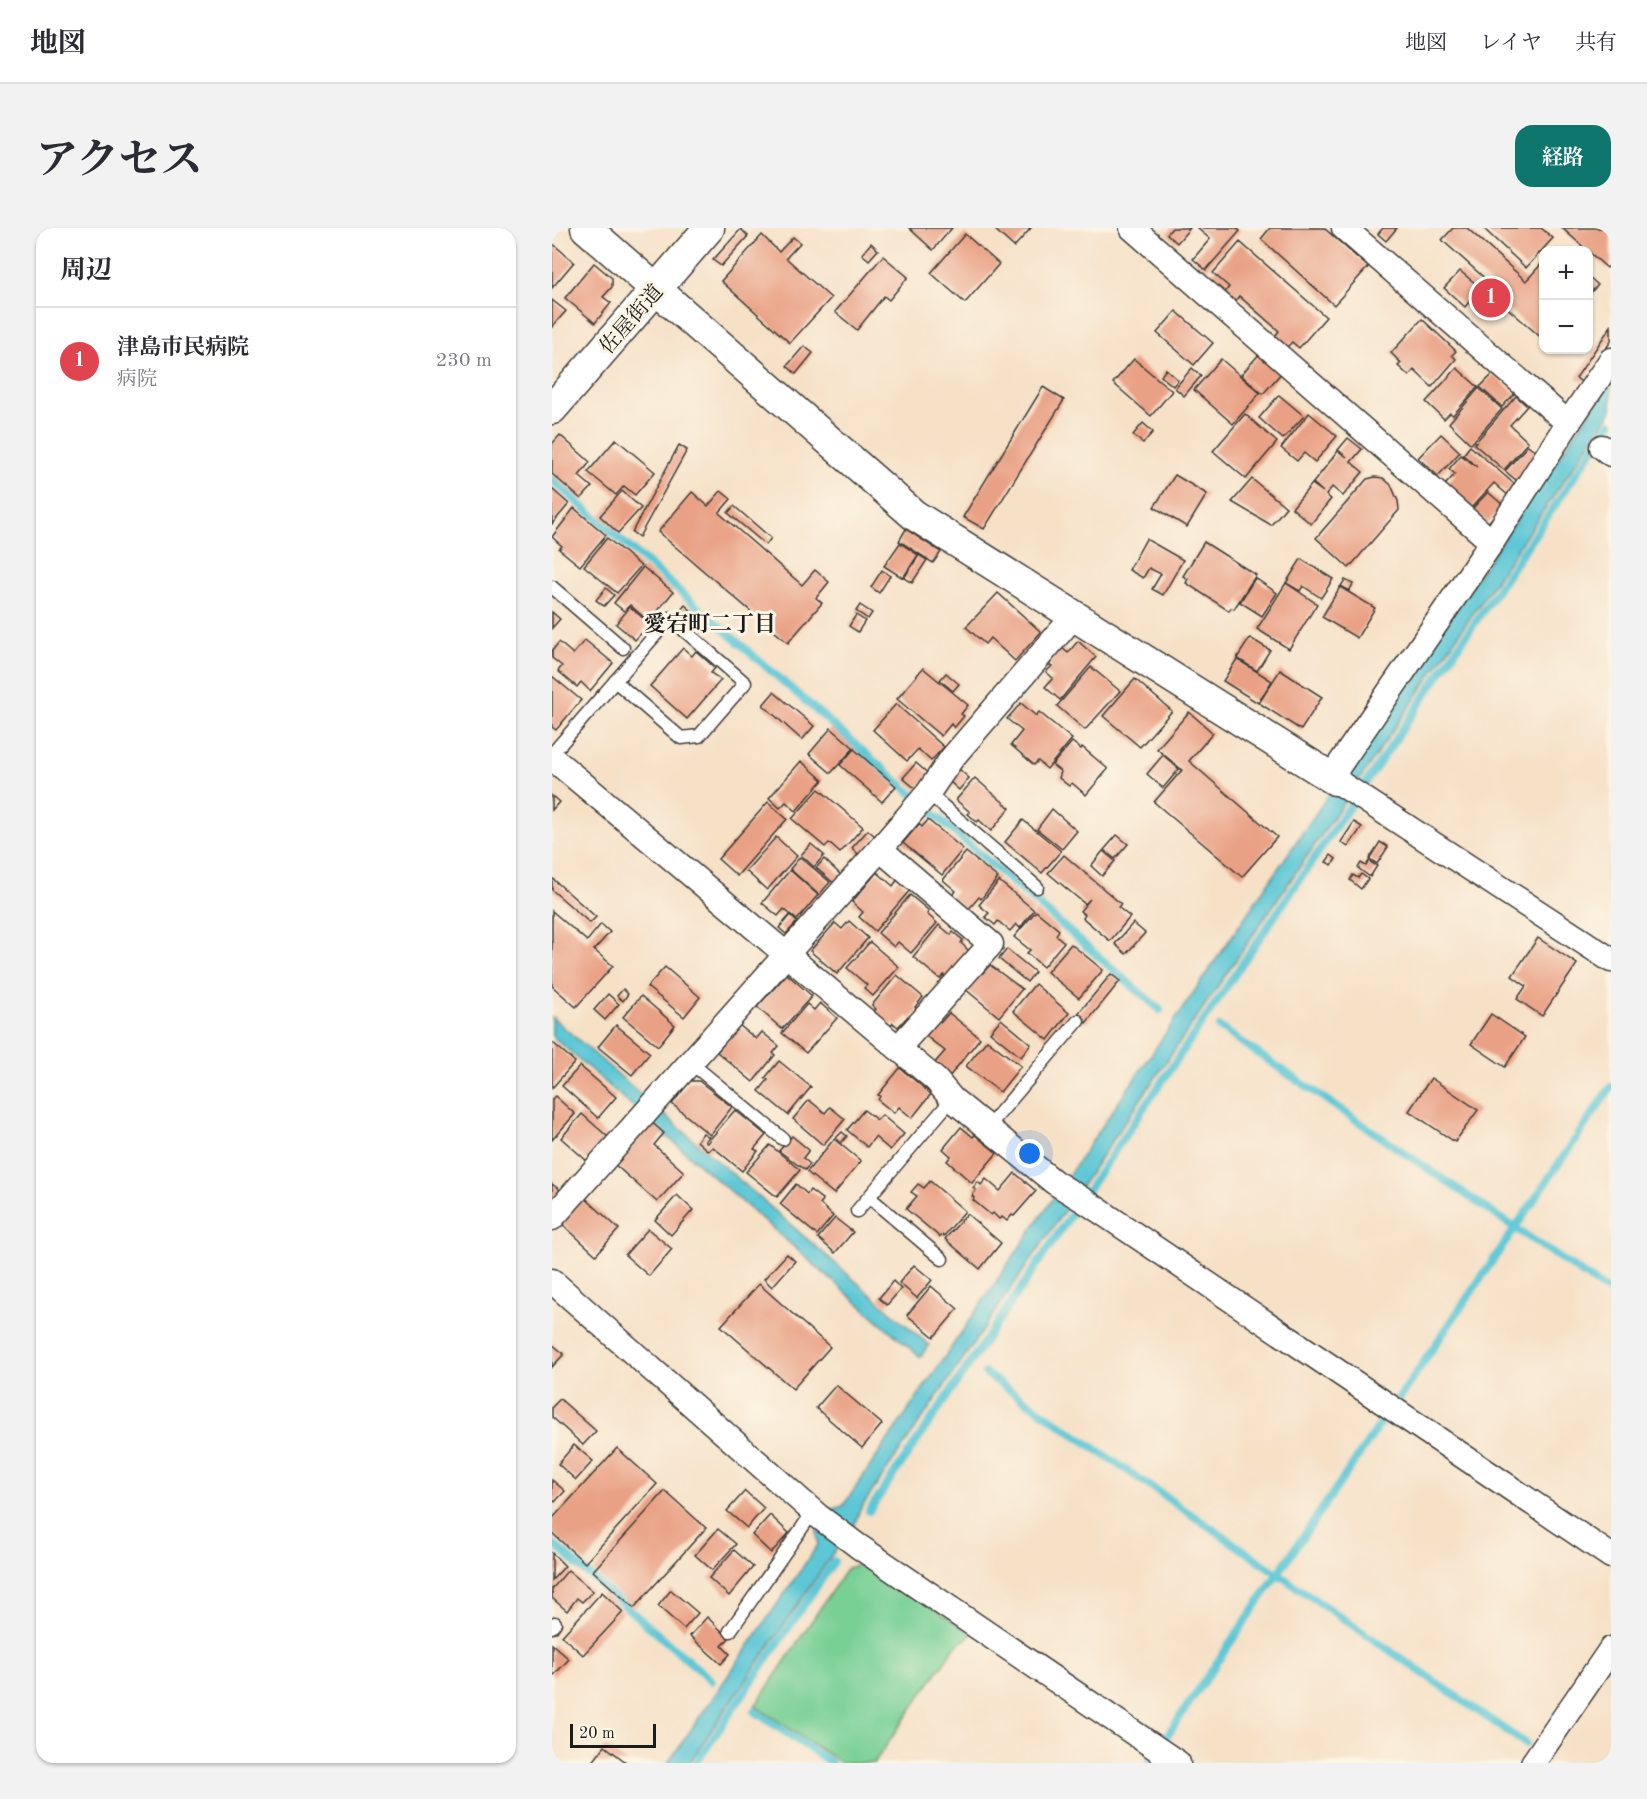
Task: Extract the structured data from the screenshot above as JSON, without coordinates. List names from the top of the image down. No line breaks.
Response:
{"streets":{"street":["佐屋街道"]},"districts":["愛宕町二丁目"],"scale_bar":"20 m","page":{"header":"地図","nav":["地図","レイヤ","共有"],"title":"アクセス","buttons":"経路","heading":"周辺","map_buttons":["+","−"],"pins":"1","list":[{"mark":"1","name":"津島市民病院","note":"病院","value":"230 m"}],"scale":"20 m"}}
